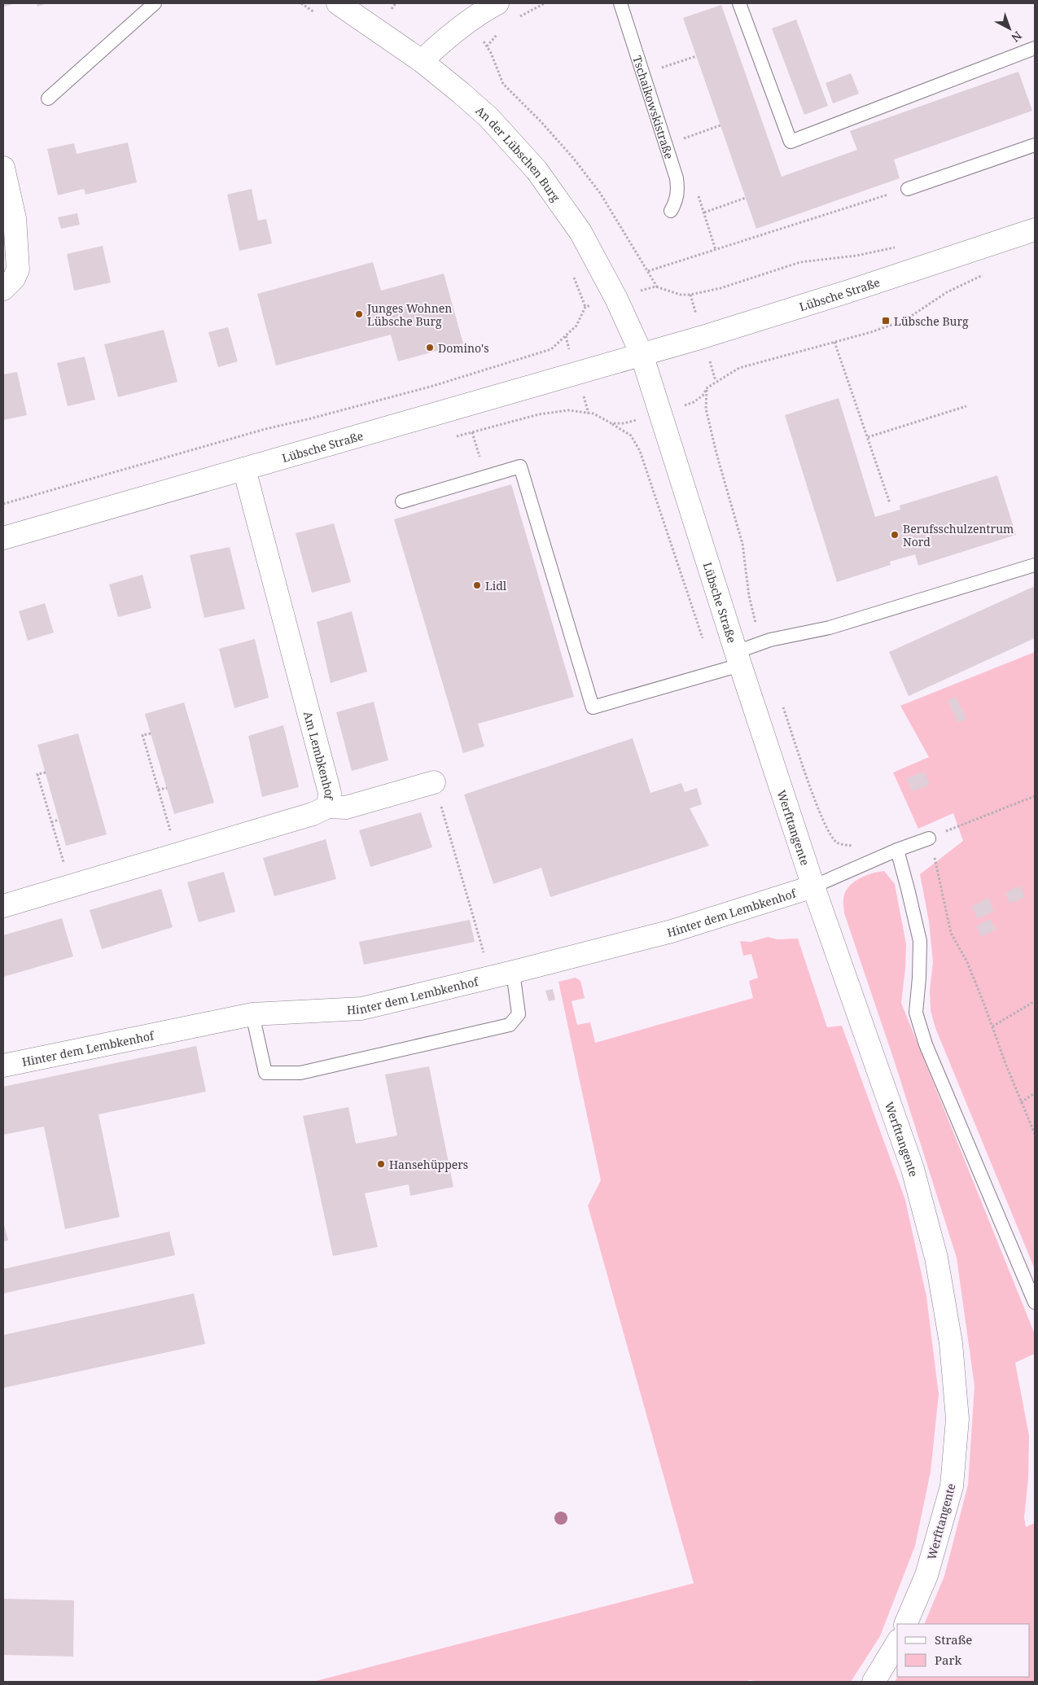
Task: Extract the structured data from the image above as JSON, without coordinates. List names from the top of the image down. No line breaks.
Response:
{"streets":{"street":["An der Lübschen Burg","Lübsche Straße","Am Lembkenhof","Werfttangente","Hinter dem Lembkenhof"],"lane":["Tschaikowskistraße"]},"crossings":[["An der Lübschen Burg","Lübsche Straße"],["Lübsche Straße","Am Lembkenhof"],["Lübsche Straße","Werfttangente"],["Werfttangente","Hinter dem Lembkenhof"]],"places":{"other":["Junges Wohnen Lübsche Burg","Domino's","Berufsschulzentrum Nord","Lidl","Hansehüppers"],"transit":["Lübsche Burg"]},"legend":["Straße","Park"],"north":"bottom right"}
